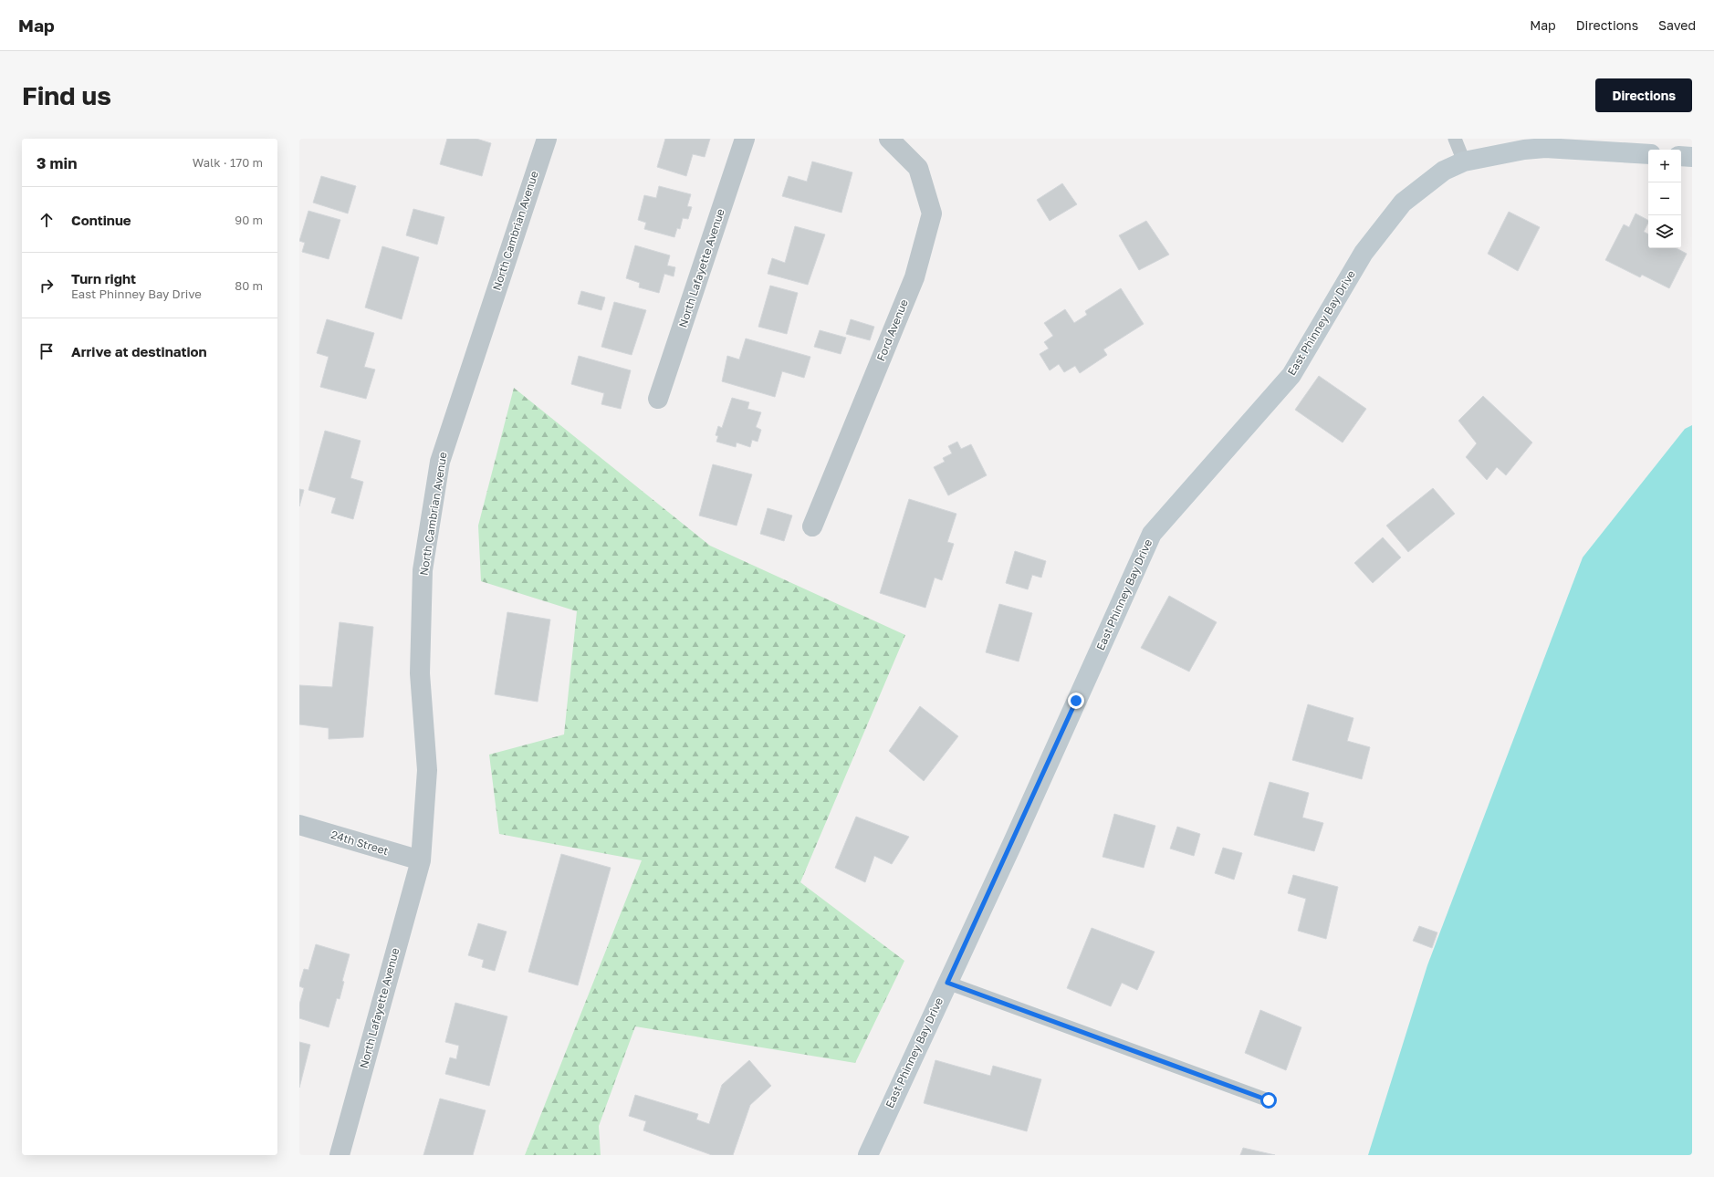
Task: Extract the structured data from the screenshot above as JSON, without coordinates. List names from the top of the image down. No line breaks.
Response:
{"streets":{"street":["North Cambrian Avenue","North Lafayette Avenue","East Phinney Bay Drive","Ford Avenue","24th Street"]},"crossings":[["North Cambrian Avenue","North Lafayette Avenue"],["North Cambrian Avenue","24th Street"],["North Lafayette Avenue","24th Street"]],"page":{"header":"Map","nav":["Map","Directions","Saved"],"buttons":"Directions","title":"Find us","heading":["3 min","Walk · 170 m"],"map_buttons":["+","−"],"list":[["Continue","90 m"],["Turn right","East Phinney Bay Drive","80 m"],"Arrive at destination"]}}
